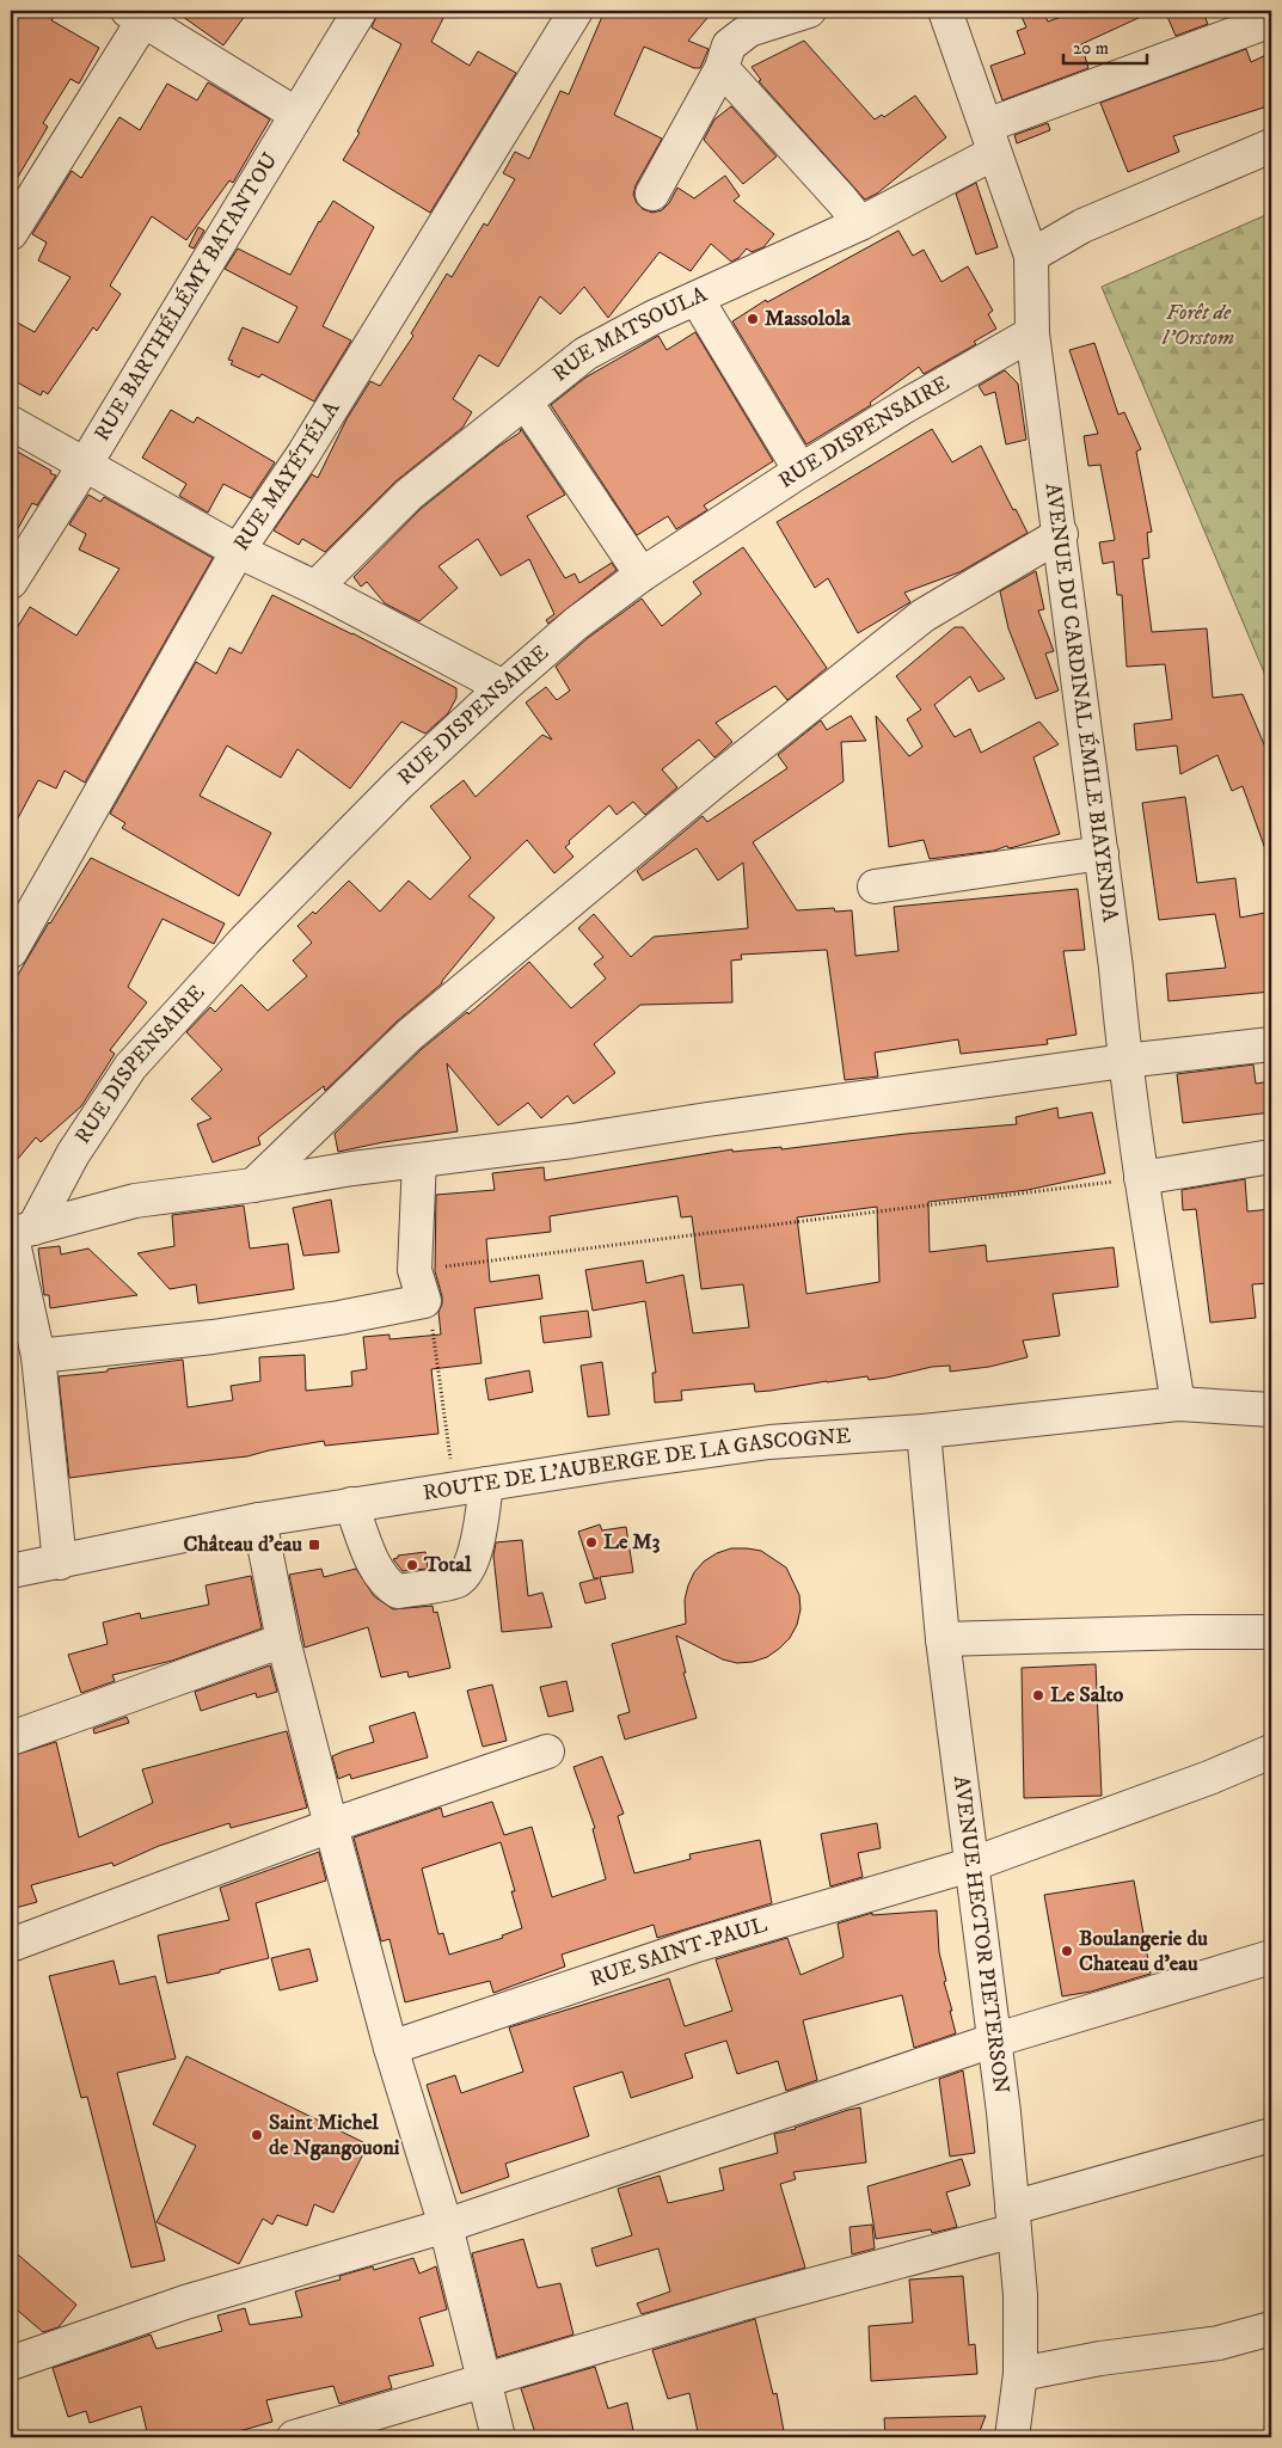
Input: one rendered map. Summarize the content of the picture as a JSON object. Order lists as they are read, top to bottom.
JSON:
{
  "streets": {
    "street": [
      "RUE BARTHÉLÉMY BATANTOU",
      "RUE MATSOULA",
      "RUE DISPENSAIRE",
      "RUE MAYÉTÉLA",
      "AVENUE DU CARDINAL ÉMILE BIAYENDA",
      "ROUTE DE L'AUBERGE DE LA GASCOGNE",
      "AVENUE HECTOR PIETERSON",
      "RUE SAINT-PAUL"
    ]
  },
  "crossings": [
    ["RUE MATSOULA", "AVENUE DU CARDINAL ÉMILE BIAYENDA"],
    ["RUE DISPENSAIRE", "AVENUE DU CARDINAL ÉMILE BIAYENDA"],
    ["AVENUE DU CARDINAL ÉMILE BIAYENDA", "ROUTE DE L'AUBERGE DE LA GASCOGNE"],
    ["ROUTE DE L'AUBERGE DE LA GASCOGNE", "AVENUE HECTOR PIETERSON"],
    ["AVENUE HECTOR PIETERSON", "RUE SAINT-PAUL"]
  ],
  "parks": ["Forêt de l'Orstom"],
  "places": {
    "other": [
      "Massolola",
      "Le M3",
      "Total",
      "Le Salto",
      "Boulangerie du Chateau d'eau",
      "Saint Michel de Ngangouoni"
    ],
    "transit": ["Château d'eau"]
  },
  "scale_bar": "20 m"
}
